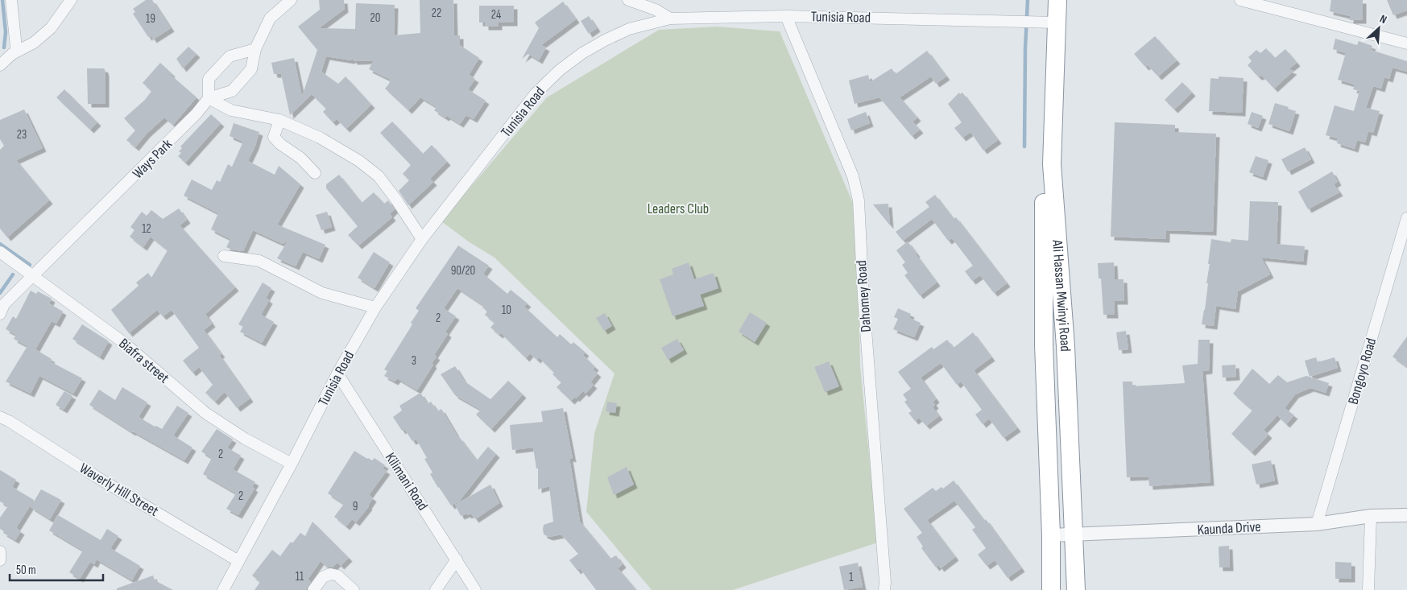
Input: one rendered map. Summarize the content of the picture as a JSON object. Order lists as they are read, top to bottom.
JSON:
{
  "streets": {
    "highway": ["Ali Hassan Mwinyi Road"],
    "street": [
      "Tunisia Road",
      "Ways Park",
      "Dahomey Road",
      "Biafra street",
      "Bongoyo Road",
      "Kilimani Road",
      "Waverly Hill Street",
      "Kaunda Drive"
    ]
  },
  "crossings": [
    ["Tunisia Road", "Ali Hassan Mwinyi Road"],
    ["Tunisia Road", "Dahomey Road"],
    ["Tunisia Road", "Biafra street"],
    ["Tunisia Road", "Kilimani Road"],
    ["Tunisia Road", "Waverly Hill Street"],
    ["Ways Park", "Biafra street"],
    ["Ali Hassan Mwinyi Road", "Kaunda Drive"],
    ["Bongoyo Road", "Kaunda Drive"]
  ],
  "parks": ["Leaders Club"],
  "house_numbers": [
    "22",
    "24",
    "20",
    "19",
    "23",
    "12",
    "90/20",
    "10",
    "2",
    "3",
    "2",
    "2",
    "9",
    "11",
    "1"
  ],
  "scale_bar": "50 m",
  "north": "top right"
}
